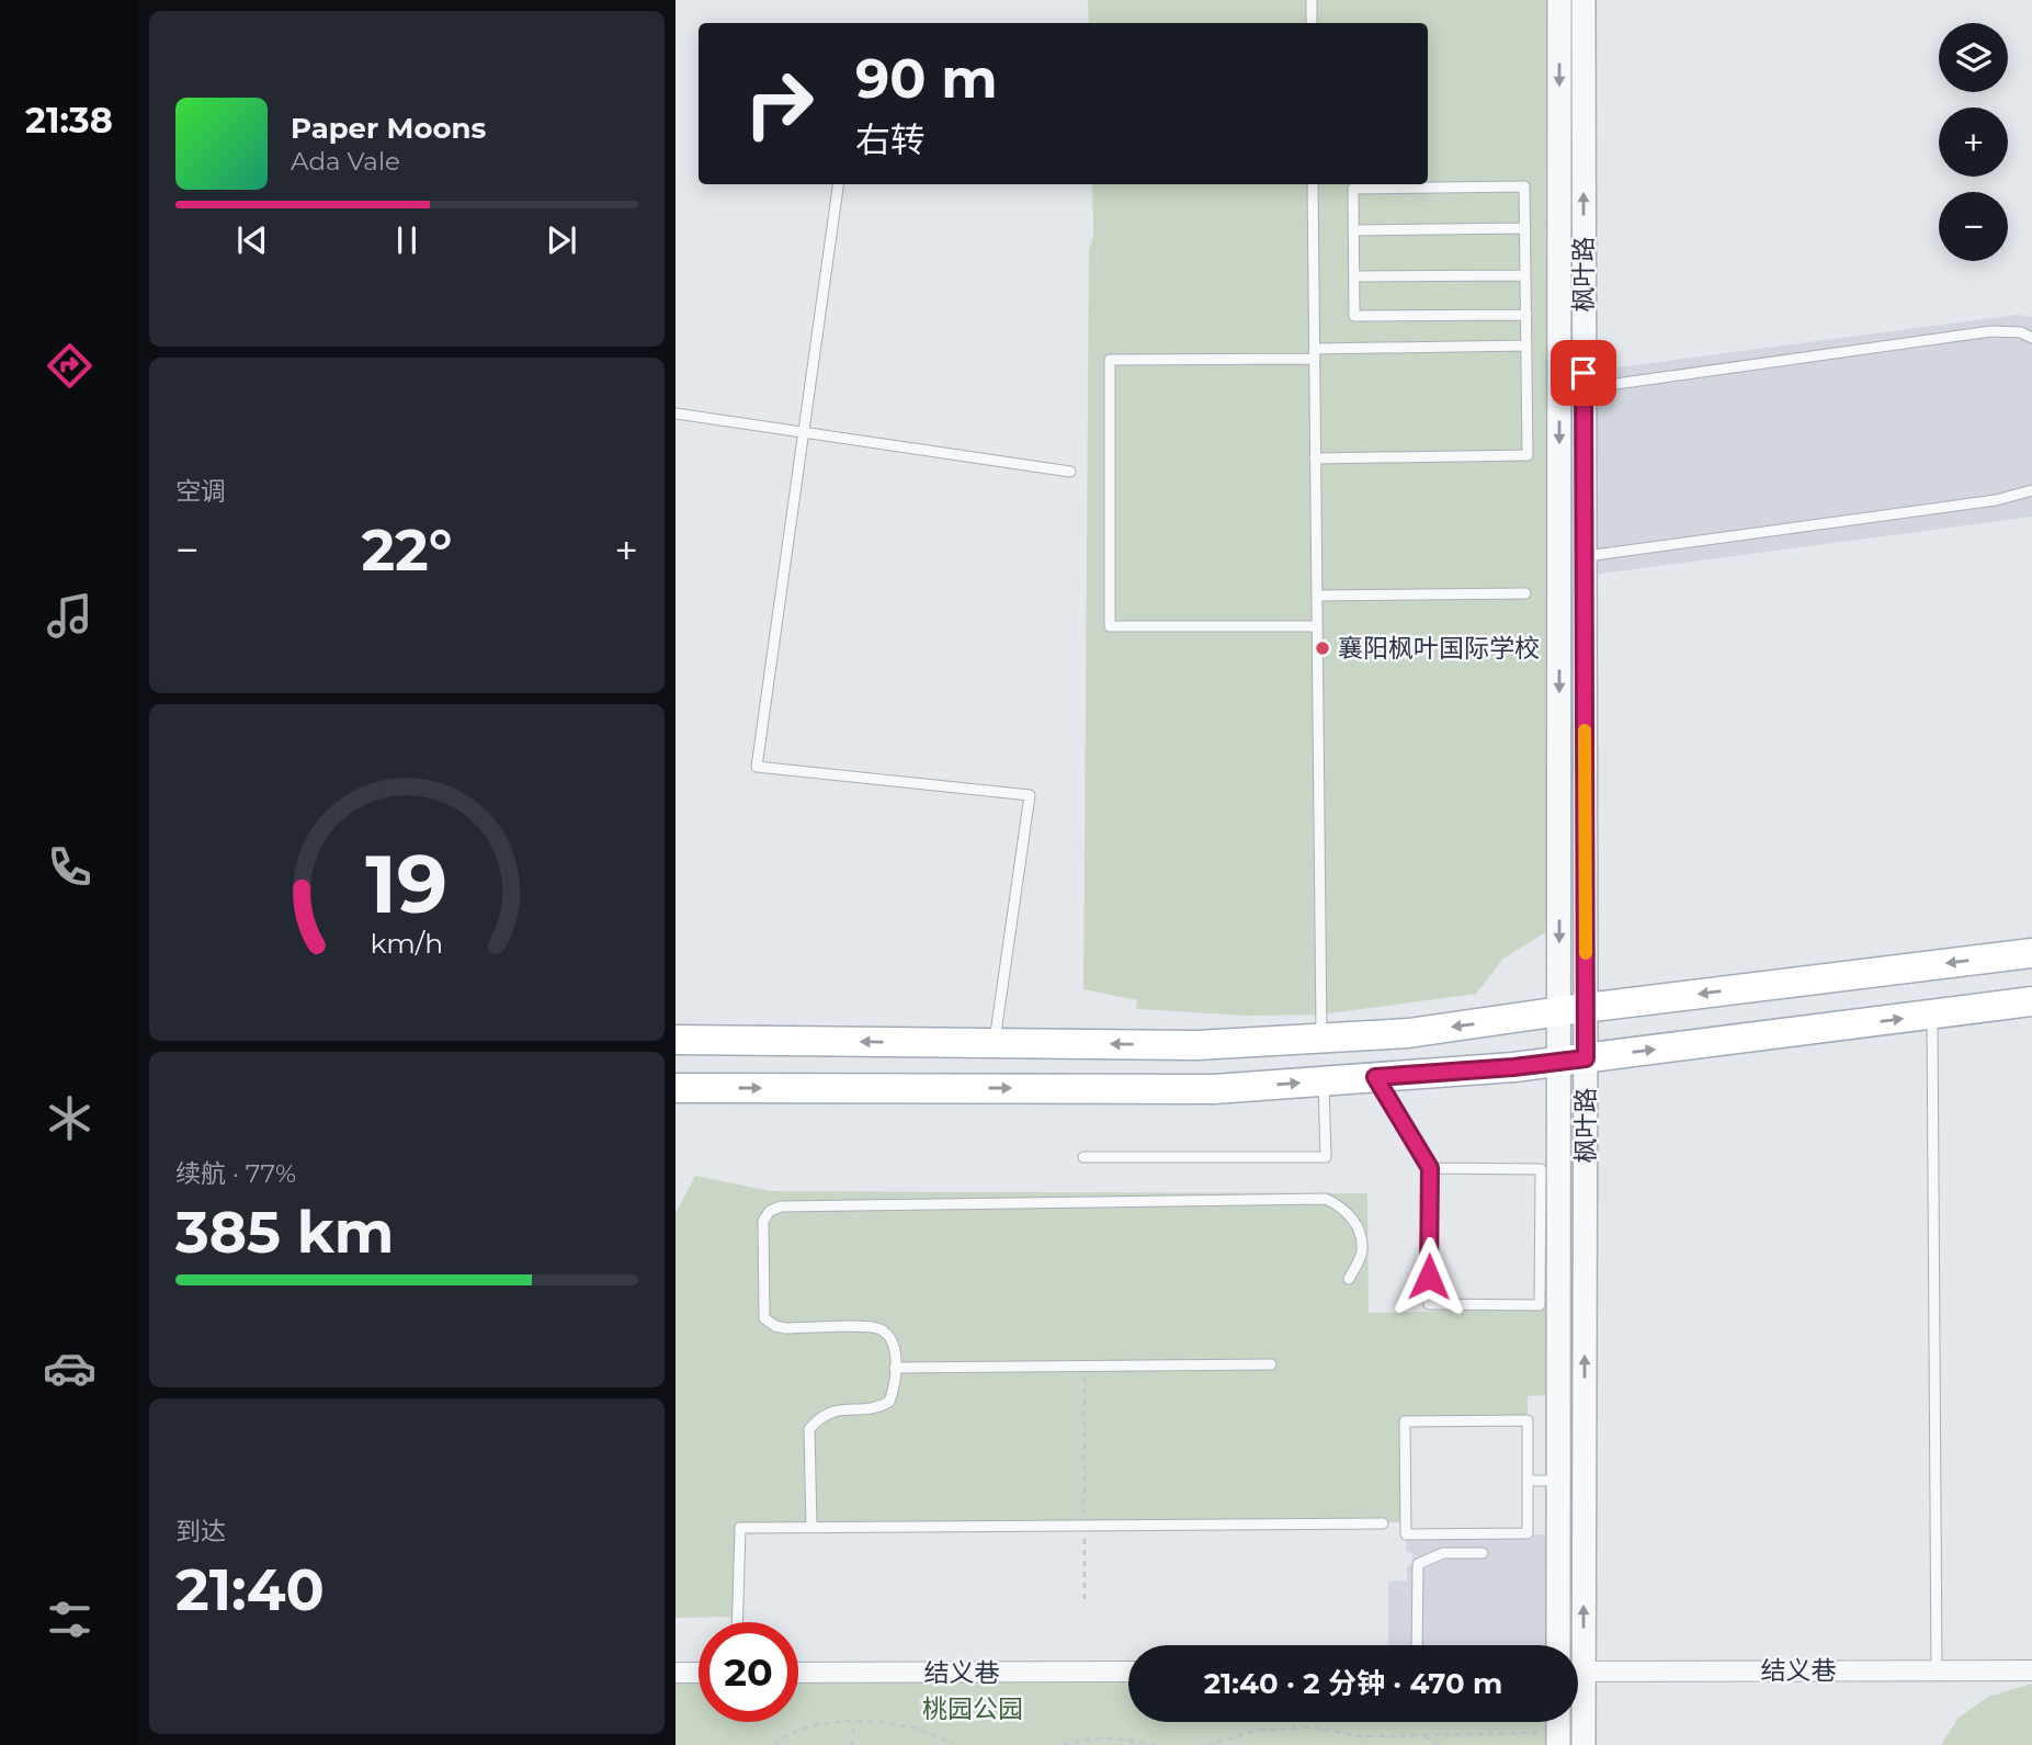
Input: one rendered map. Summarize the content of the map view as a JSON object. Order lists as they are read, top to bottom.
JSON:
{
  "streets": {
    "street": ["枫叶路", "结义巷"]
  },
  "parks": ["桃园公园"],
  "places": ["襄阳枫叶国际学校"],
  "page": {
    "tabs": "21:38",
    "map_buttons": ["+", "−"],
    "turn": ["90 m", "右转"],
    "song": ["Paper Moons", "Ada Vale"],
    "tile": [
      "空调",
      ["续航 · 77%", "385 km"],
      ["到达", "21:40"]
    ],
    "heat": ["−", "22°", "+"],
    "limit": "20",
    "trip": "21:40 · 2 分钟 · 470 m",
    "gauge": ["19", "km/h"]
  }
}
